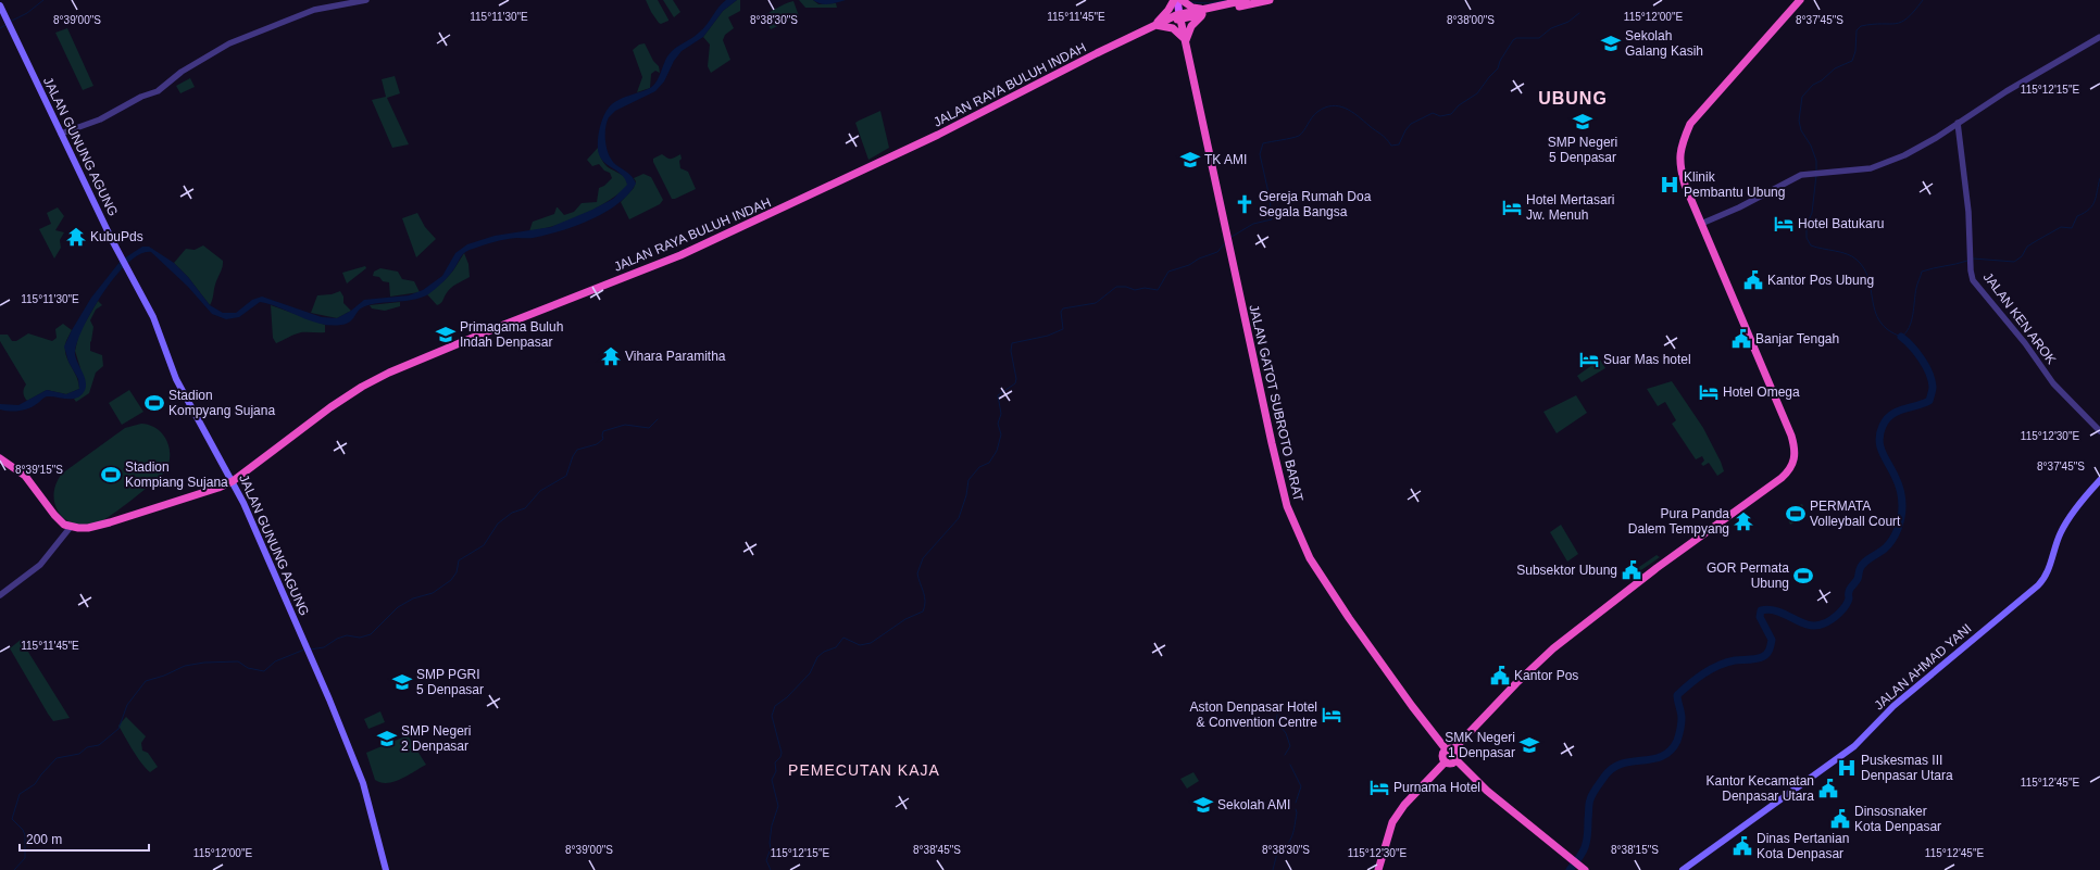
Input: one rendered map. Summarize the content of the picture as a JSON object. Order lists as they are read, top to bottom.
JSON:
{
  "streets": {
    "highway": ["JALAN RAYA BULUH INDAH", "JALAN GATOT SUBROTO BARAT"],
    "main road": ["JALAN GUNUNG AGUNG", "JALAN AHMAD YANI"],
    "street": ["JALAN KEN AROK"]
  },
  "crossings": [
    ["JALAN RAYA BULUH INDAH", "JALAN GUNUNG AGUNG"],
    ["JALAN RAYA BULUH INDAH", "JALAN GATOT SUBROTO BARAT"]
  ],
  "districts": ["UBUNG", "PEMECUTAN KAJA"],
  "places": {
    "school or university": [
      "Sekolah Galang Kasih",
      "SMP Negeri 5 Denpasar",
      "TK AMI",
      "Primagama Buluh Indah Denpasar",
      "SMP PGRI 5 Denpasar",
      "SMP Negeri 2 Denpasar",
      "SMK Negeri 1 Denpasar",
      "Sekolah AMI"
    ],
    "hospital": ["Klinik Pembantu Ubung", "Puskesmas III Denpasar Utara"],
    "church": ["Gereja Rumah Doa Segala Bangsa"],
    "hotel": [
      "Hotel Mertasari Jw. Menuh",
      "Hotel Batukaru",
      "Suar Mas hotel",
      "Hotel Omega",
      "Aston Denpasar Hotel & Convention Centre",
      "Purnama Hotel"
    ],
    "temple": ["KubuPds", "Vihara Paramitha", "Pura Panda Dalem Tempyang"],
    "public building": [
      "Kantor Pos Ubung",
      "Banjar Tengah",
      "Subsektor Ubung",
      "Kantor Pos",
      "Kantor Kecamatan Denpasar Utara",
      "Dinsosnaker Kota Denpasar",
      "Dinas Pertanian Kota Denpasar"
    ],
    "sports": [
      "Stadion Kompyang Sujana",
      "Stadion Kompiang Sujana",
      "PERMATA Volleyball Court",
      "GOR Permata Ubung"
    ]
  },
  "scale_bar": "200 m",
  "coordinates": [
    "115°11'30\"E",
    "115°11'45\"E",
    "115°12'00\"E",
    "8°38'30\"S",
    "8°37'45\"S",
    "8°39'00\"S",
    "8°38'00\"S",
    "115°12'15\"E",
    "115°12'30\"E",
    "8°39'15\"S",
    "115°12'45\"E",
    "8°38'45\"S",
    "8°38'15\"S"
  ]
}
